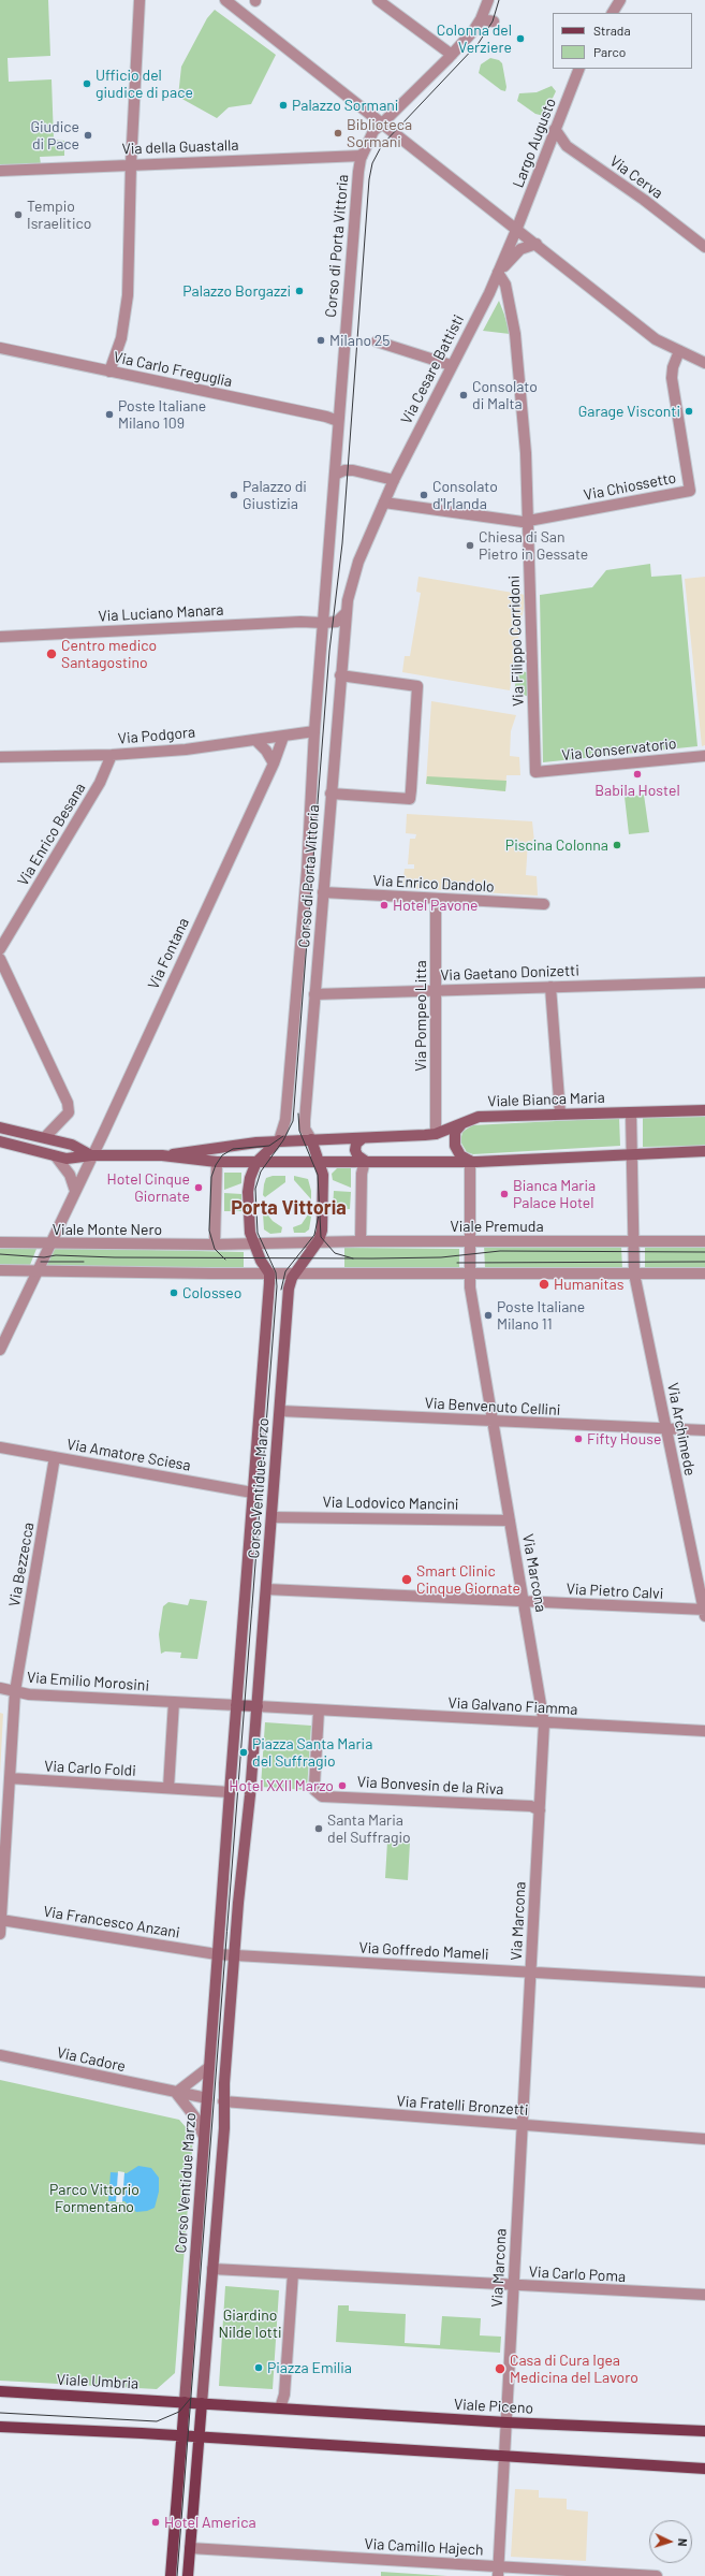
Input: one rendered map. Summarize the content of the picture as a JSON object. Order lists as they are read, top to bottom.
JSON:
{
  "streets": {
    "main road": [
      "Viale Bianca Maria",
      "Corso Ventidue Marzo",
      "Viale Umbria",
      "Viale Piceno"
    ],
    "street": [
      "Largo Augusto",
      "Via della Guastalla",
      "Via Cerva",
      "Corso di Porta Vittoria",
      "Via Carlo Freguglia",
      "Via Cesare Battisti",
      "Via Chiossetto",
      "Via Luciano Manara",
      "Via Filippo Corridoni",
      "Via Podgora",
      "Via Conservatorio",
      "Via Enrico Besana",
      "Via Enrico Dandolo",
      "Via Fontana",
      "Via Gaetano Donizetti",
      "Via Pompeo Litta",
      "Viale Premuda",
      "Viale Monte Nero",
      "Via Benvenuto Cellini",
      "Via Archimede",
      "Via Amatore Sciesa",
      "Via Lodovico Mancini",
      "Via Bezzecca",
      "Via Marcona",
      "Via Pietro Calvi",
      "Via Emilio Morosini",
      "Via Galvano Fiamma",
      "Via Carlo Foldi",
      "Via Bonvesin de la Riva",
      "Via Francesco Anzani",
      "Via Goffredo Mameli",
      "Via Cadore",
      "Via Fratelli Bronzetti",
      "Via Carlo Poma",
      "Via Camillo Hajech"
    ]
  },
  "crossings": [
    ["Largo Augusto", "Via Cerva"],
    ["Largo Augusto", "Via Cesare Battisti"],
    ["Via della Guastalla", "Corso di Porta Vittoria"],
    ["Corso di Porta Vittoria", "Via Carlo Freguglia"],
    ["Corso di Porta Vittoria", "Via Cesare Battisti"],
    ["Corso di Porta Vittoria", "Via Chiossetto"],
    ["Corso di Porta Vittoria", "Via Luciano Manara"],
    ["Corso di Porta Vittoria", "Via Podgora"],
    ["Corso di Porta Vittoria", "Via Enrico Dandolo"],
    ["Corso di Porta Vittoria", "Via Gaetano Donizetti"],
    ["Corso di Porta Vittoria", "Viale Bianca Maria"],
    ["Via Cesare Battisti", "Via Chiossetto"],
    ["Via Cesare Battisti", "Via Filippo Corridoni"],
    ["Via Chiossetto", "Via Filippo Corridoni"],
    ["Via Filippo Corridoni", "Via Conservatorio"],
    ["Via Podgora", "Via Enrico Besana"],
    ["Via Podgora", "Via Fontana"],
    ["Via Enrico Dandolo", "Via Pompeo Litta"],
    ["Via Fontana", "Viale Monte Nero"],
    ["Via Gaetano Donizetti", "Via Pompeo Litta"],
    ["Via Pompeo Litta", "Viale Bianca Maria"],
    ["Viale Premuda", "Viale Monte Nero"],
    ["Viale Premuda", "Via Marcona"],
    ["Via Benvenuto Cellini", "Via Archimede"],
    ["Via Benvenuto Cellini", "Corso Ventidue Marzo"],
    ["Via Benvenuto Cellini", "Via Marcona"],
    ["Via Archimede", "Via Pietro Calvi"],
    ["Via Amatore Sciesa", "Corso Ventidue Marzo"],
    ["Via Amatore Sciesa", "Via Bezzecca"],
    ["Corso Ventidue Marzo", "Via Lodovico Mancini"],
    ["Corso Ventidue Marzo", "Via Pietro Calvi"],
    ["Corso Ventidue Marzo", "Via Francesco Anzani"],
    ["Corso Ventidue Marzo", "Via Goffredo Mameli"],
    ["Corso Ventidue Marzo", "Via Cadore"],
    ["Corso Ventidue Marzo", "Via Fratelli Bronzetti"],
    ["Corso Ventidue Marzo", "Viale Umbria"],
    ["Corso Ventidue Marzo", "Via Camillo Hajech"],
    ["Via Lodovico Mancini", "Via Marcona"],
    ["Via Bezzecca", "Via Emilio Morosini"],
    ["Via Bezzecca", "Via Carlo Foldi"],
    ["Via Bezzecca", "Via Francesco Anzani"],
    ["Via Marcona", "Via Pietro Calvi"],
    ["Via Marcona", "Via Galvano Fiamma"],
    ["Via Marcona", "Via Bonvesin de la Riva"],
    ["Via Marcona", "Via Goffredo Mameli"],
    ["Via Marcona", "Via Fratelli Bronzetti"],
    ["Via Marcona", "Via Carlo Poma"],
    ["Via Marcona", "Viale Piceno"],
    ["Via Marcona", "Via Camillo Hajech"],
    ["Via Galvano Fiamma", "Via Bonvesin de la Riva"],
    ["Via Francesco Anzani", "Via Goffredo Mameli"],
    ["Via Cadore", "Via Fratelli Bronzetti"]
  ],
  "districts": ["Porta Vittoria"],
  "parks": ["Parco Vittorio Formentano", "Giardino Nilde Iotti"],
  "places": [
    "Colonna del Verziere",
    "Ufficio del giudice di pace",
    "Palazzo Sormani",
    "Biblioteca Sormani",
    "Giudice di Pace",
    "Tempio Israelitico",
    "Palazzo Borgazzi",
    "Milano 25",
    "Consolato di Malta",
    "Garage Visconti",
    "Poste Italiane Milano 109",
    "Palazzo di Giustizia",
    "Consolato d'Irlanda",
    "Chiesa di San Pietro in Gessate",
    "Centro medico Santagostino",
    "Babila Hostel",
    "Piscina Colonna",
    "Hotel Pavone",
    "Hotel Cinque Giornate",
    "Bianca Maria Palace Hotel",
    "Humanitas",
    "Colosseo",
    "Poste Italiane Milano 11",
    "Fifty House",
    "Smart Clinic Cinque Giornate",
    "Piazza Santa Maria del Suffragio",
    "Hotel XXII Marzo",
    "Santa Maria del Suffragio",
    "Piazza Emilia",
    "Casa di Cura Igea Medicina del Lavoro",
    "Hotel America"
  ],
  "legend": ["Strada", "Parco"],
  "north": "right"
}
